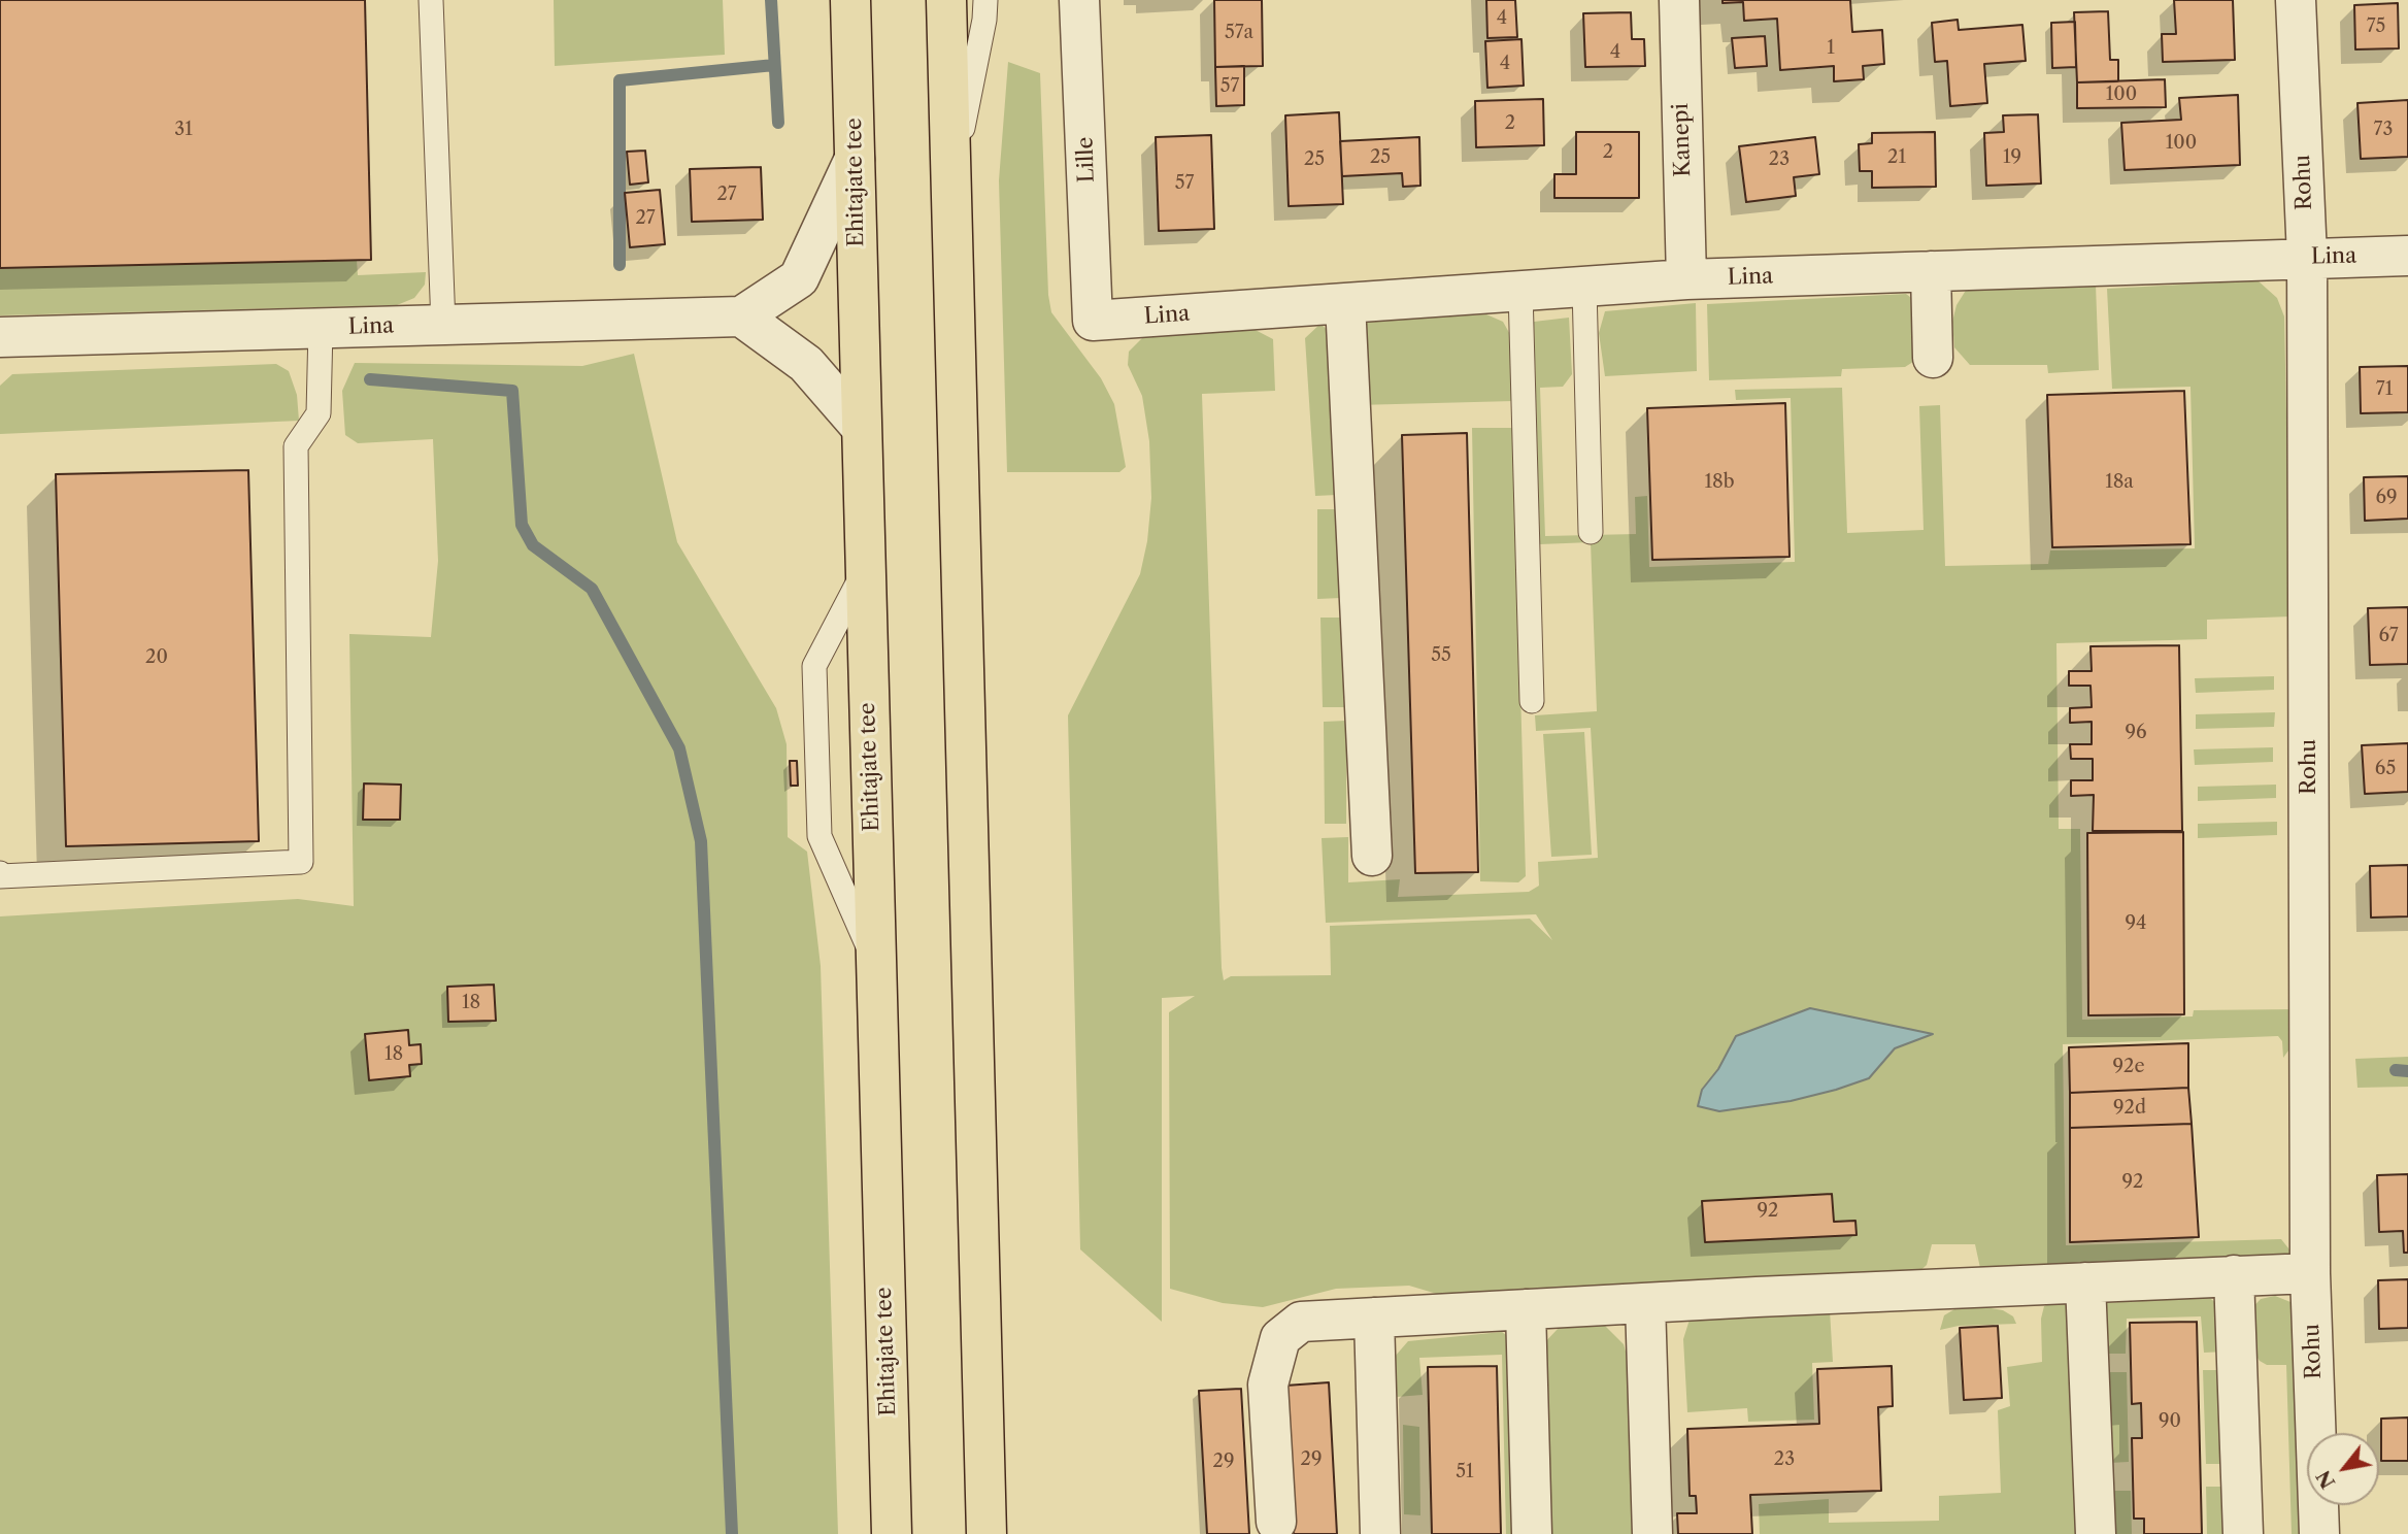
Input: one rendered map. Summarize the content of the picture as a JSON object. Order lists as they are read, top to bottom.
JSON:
{
  "streets": {
    "highway": ["Ehitajate tee"],
    "street": [
      "Kanepi",
      "Lille",
      "Rohu",
      "Lina"
    ]
  },
  "crossings": [
    ["Kanepi", "Lina"],
    ["Lille", "Lina"],
    ["Rohu", "Lina"]
  ],
  "house_numbers": [
    "4",
    "75",
    "57a",
    "1",
    "4",
    "4",
    "57",
    "100",
    "2",
    "31",
    "73",
    "100",
    "2",
    "25",
    "21",
    "19",
    "25",
    "23",
    "57",
    "27",
    "27",
    "71",
    "18b",
    "18a",
    "69",
    "67",
    "55",
    "20",
    "96",
    "65",
    "94",
    "18",
    "18",
    "92e",
    "92d",
    "92",
    "92",
    "90",
    "29",
    "23",
    "29",
    "51"
  ],
  "north": "bottom left"
}
